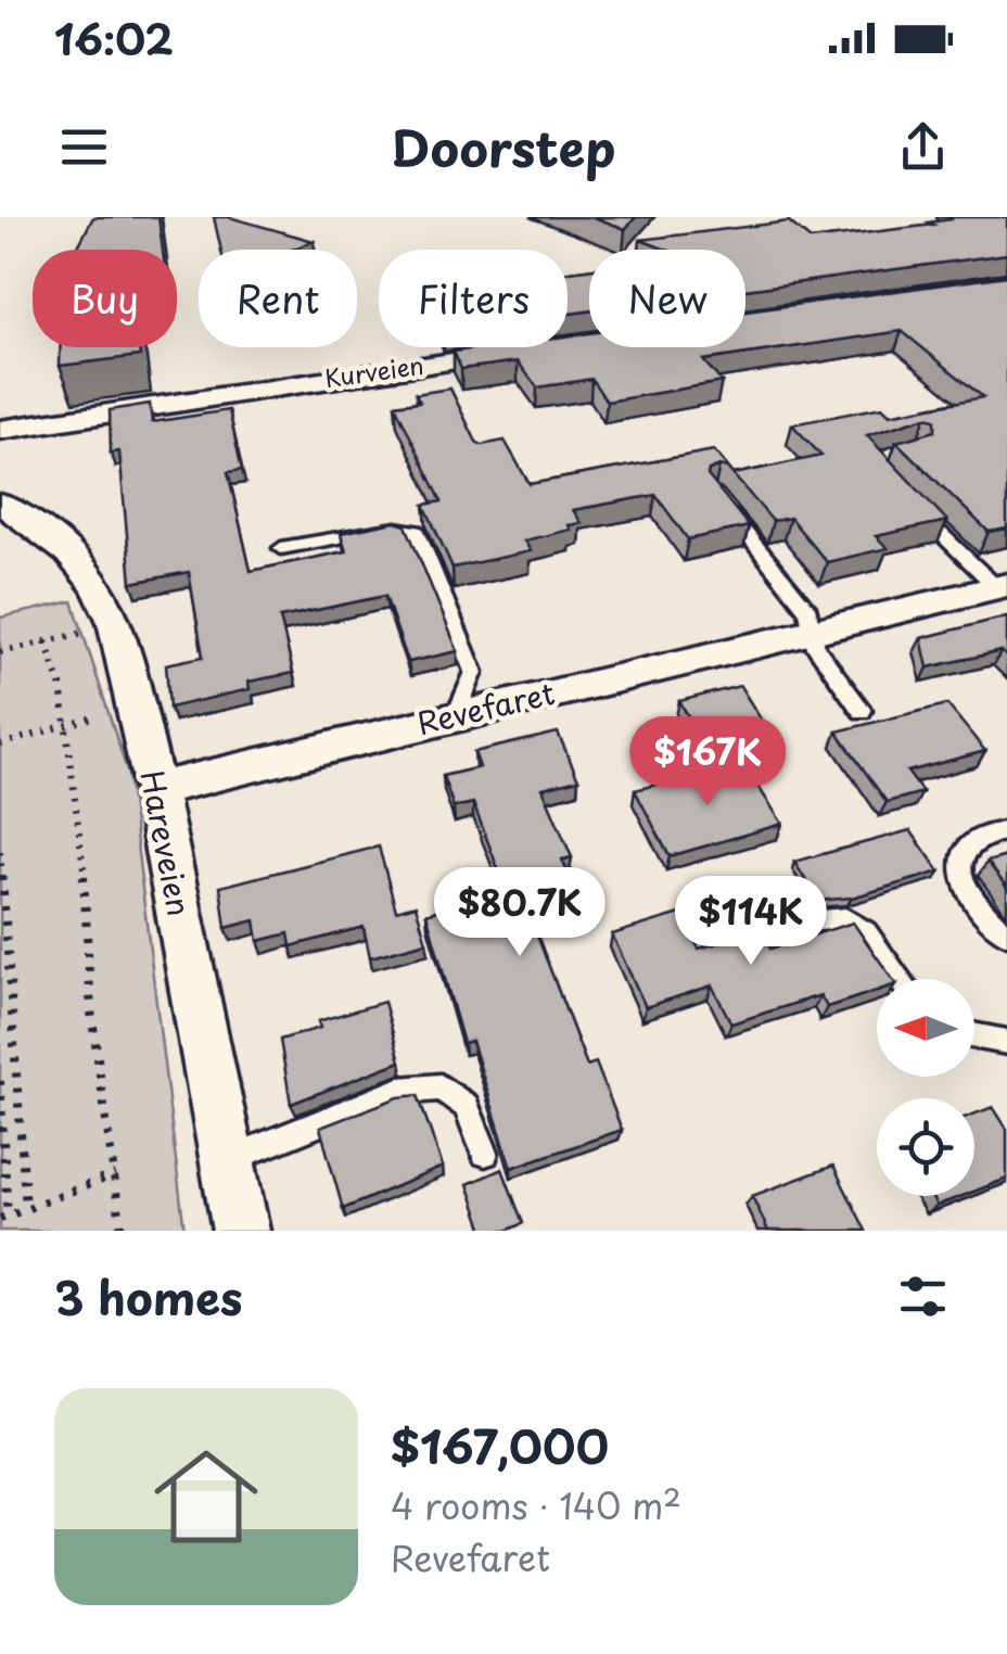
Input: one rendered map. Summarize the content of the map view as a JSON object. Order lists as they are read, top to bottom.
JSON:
{
  "streets": {
    "street": ["Kurveien", "Revefaret", "Hareveien"]
  },
  "crossings": [
    ["Revefaret", "Hareveien"]
  ],
  "north": "left",
  "page": {
    "status": "16:02",
    "header": "Doorstep",
    "chip": [
      "Buy",
      "Rent",
      "Filters",
      "New"
    ],
    "price": ["$167K", "$80.7K", "$114K"],
    "heading": "3 homes",
    "list": [
      {
        "name": "$167,000",
        "note": "4 rooms · 140 m² · Revefaret"
      }
    ]
  }
}
